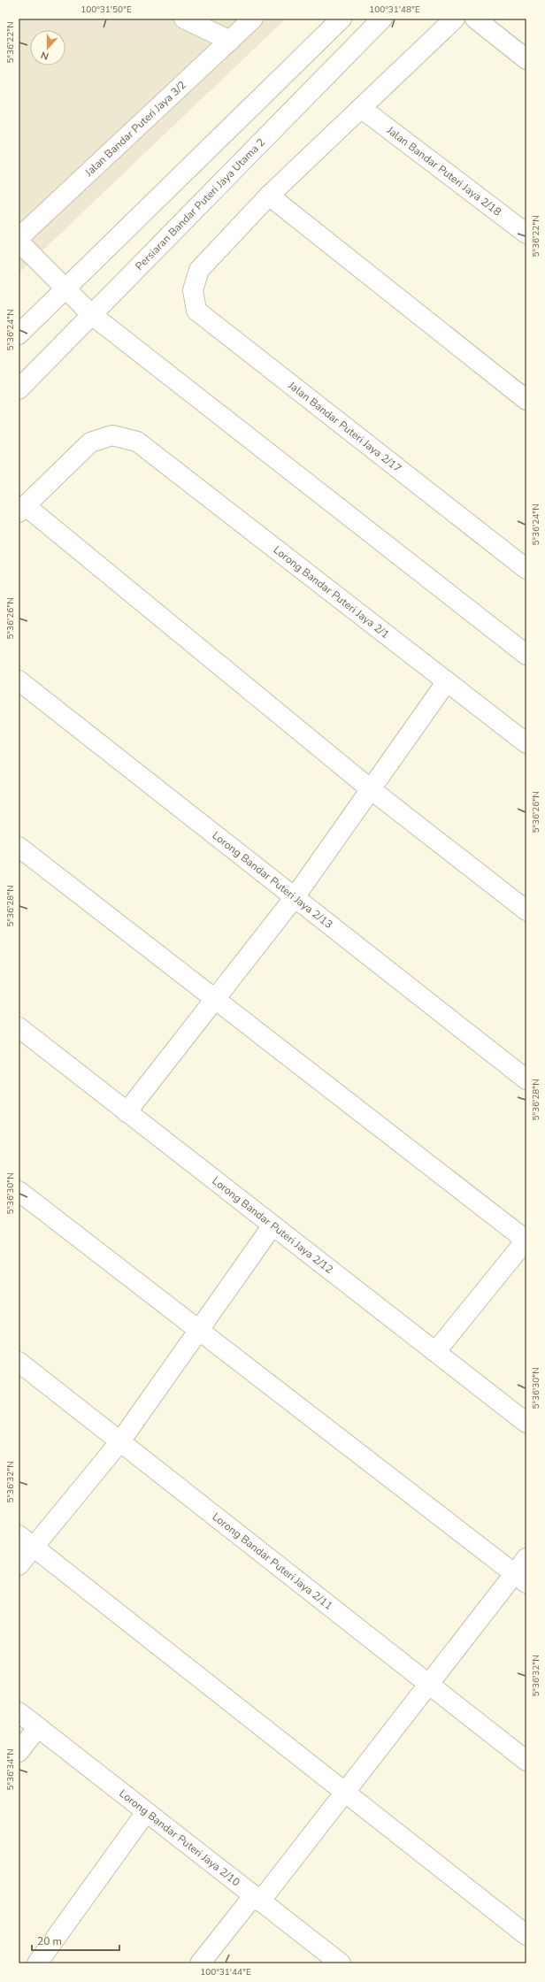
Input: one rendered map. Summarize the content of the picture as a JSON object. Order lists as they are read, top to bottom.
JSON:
{
  "streets": {
    "street": [
      "Jalan Bandar Puteri Jaya 3/2",
      "Jalan Bandar Puteri Jaya 2/18",
      "Persiaran Bandar Puteri Jaya Utama 2",
      "Jalan Bandar Puteri Jaya 2/17",
      "Lorong Bandar Puteri Jaya 2/1",
      "Lorong Bandar Puteri Jaya 2/13",
      "Lorong Bandar Puteri Jaya 2/12",
      "Lorong Bandar Puteri Jaya 2/11",
      "Lorong Bandar Puteri Jaya 2/10"
    ]
  },
  "scale_bar": "20 m",
  "north": "bottom",
  "coordinates": [
    "100°31'50\"E",
    "100°31'48\"E",
    "5°36'22\"N",
    "5°36'24\"N",
    "5°36'26\"N",
    "5°36'28\"N",
    "5°36'30\"N",
    "5°36'32\"N",
    "5°36'34\"N",
    "100°31'44\"E"
  ]
}
